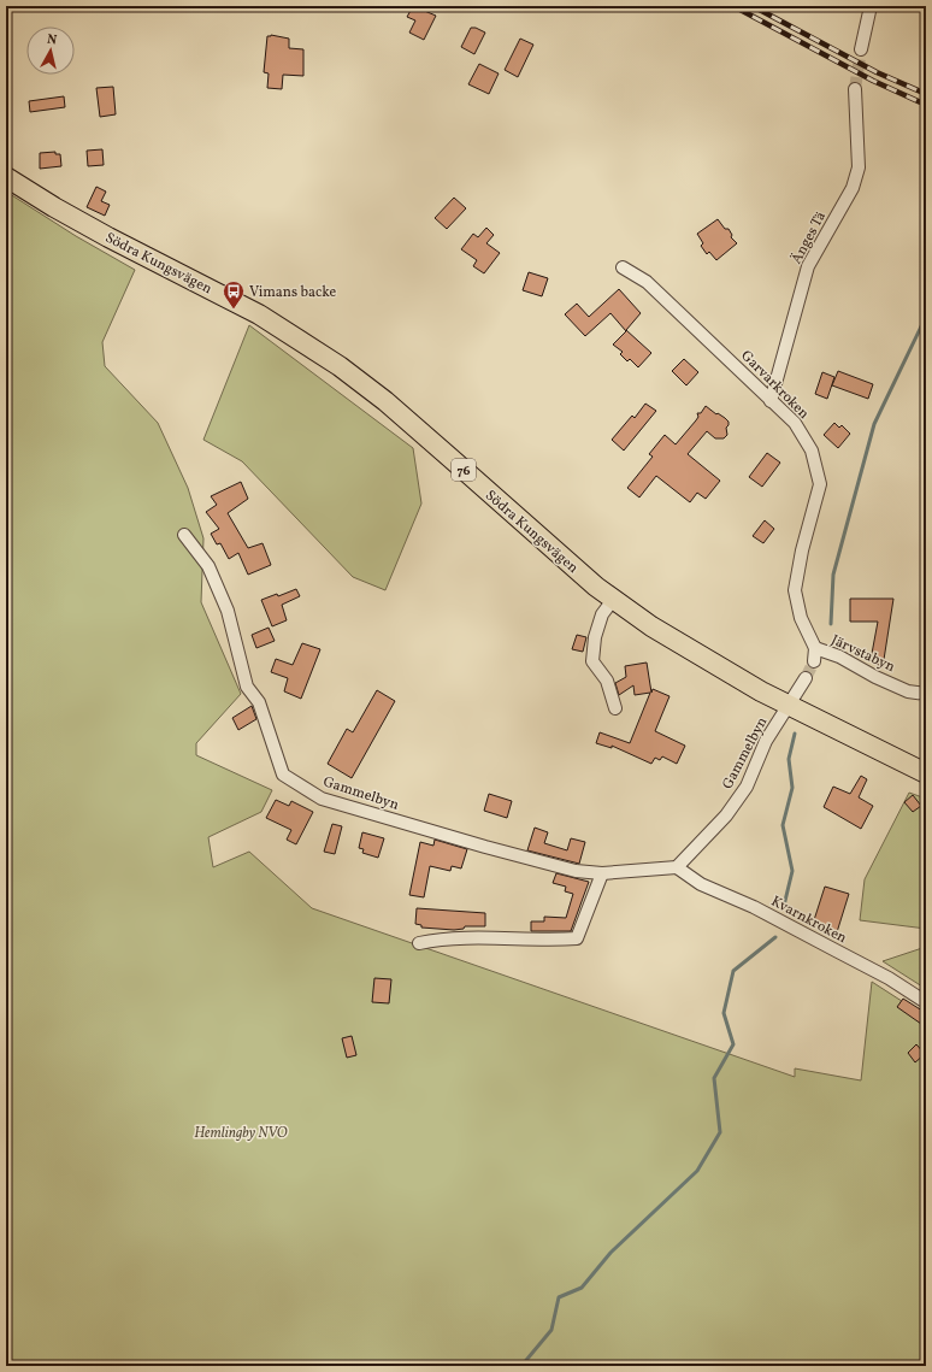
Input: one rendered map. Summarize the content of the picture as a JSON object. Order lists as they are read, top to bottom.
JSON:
{
  "streets": {
    "main road": ["Södra Kungsvägen", "76"],
    "street": [
      "Änges Tä",
      "Garvarkroken",
      "Järvstabyn",
      "Gammelbyn",
      "Kvarnkroken"
    ]
  },
  "crossings": [
    ["Änges Tä", "Garvarkroken"],
    ["Södra Kungsvägen", "Gammelbyn"],
    ["Garvarkroken", "Järvstabyn"],
    ["Gammelbyn", "Kvarnkroken"]
  ],
  "parks": ["Hemlingby NVO"],
  "places": {
    "bus stop": ["Vimans backe"]
  },
  "north": "top"
}
